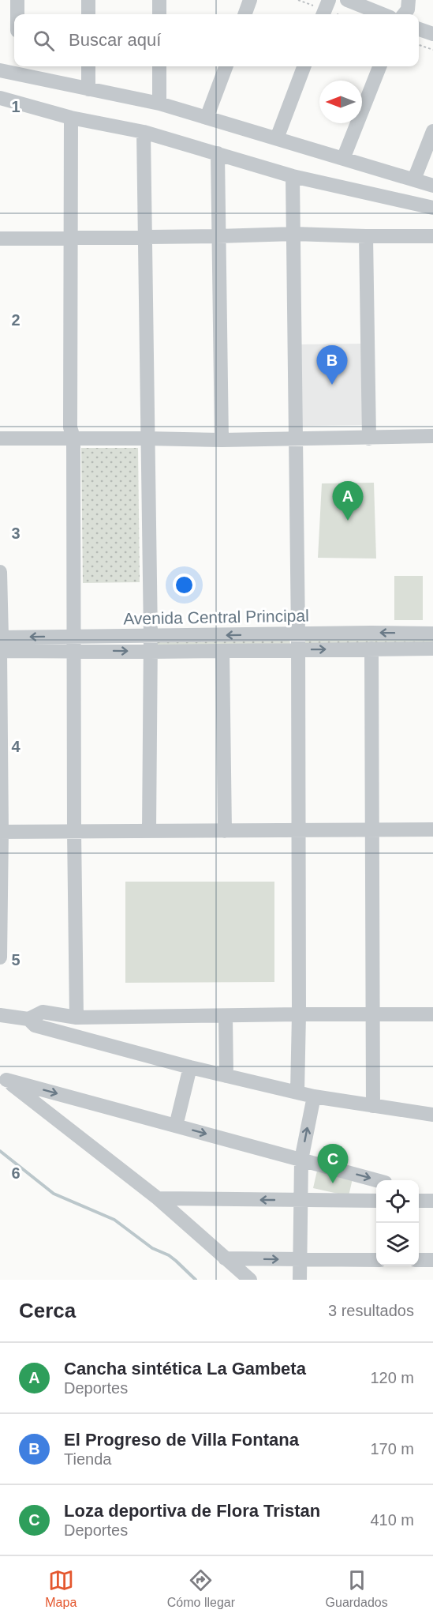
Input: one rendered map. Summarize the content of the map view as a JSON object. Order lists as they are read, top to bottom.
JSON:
{
  "streets": {
    "street": ["Avenida Central Principal"]
  },
  "north": "left",
  "page": {
    "search": "Buscar aquí",
    "pins": ["B", "A", "C"],
    "heading": ["Cerca", "3 resultados"],
    "list": [
      {
        "mark": "A",
        "name": "Cancha sintética La Gambeta",
        "note": "Deportes",
        "value": "120 m"
      },
      {
        "mark": "B",
        "name": "El Progreso de Villa Fontana",
        "note": "Tienda",
        "value": "170 m"
      },
      {
        "mark": "C",
        "name": "Loza deportiva de Flora Tristan",
        "note": "Deportes",
        "value": "410 m"
      }
    ],
    "nav": ["Mapa", "Cómo llegar", "Guardados"]
  },
  "grid": {
    "rows": [
      "1",
      "2",
      "3",
      "4",
      "5",
      "6"
    ]
  }
}
